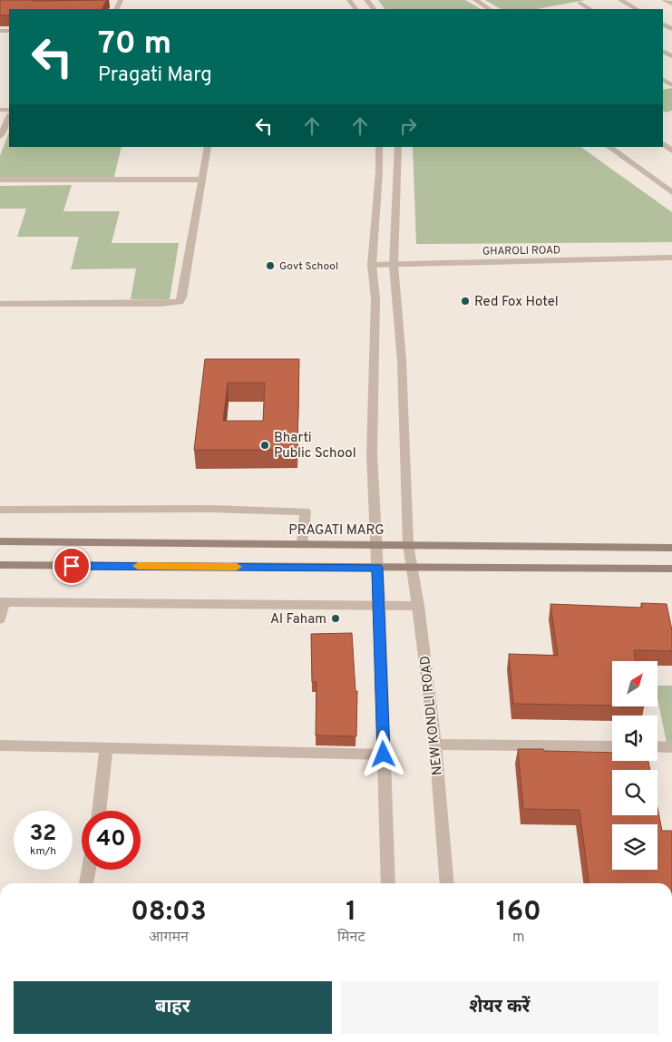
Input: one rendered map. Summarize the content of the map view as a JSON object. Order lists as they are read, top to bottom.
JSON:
{
  "streets": {
    "main road": ["PRAGATI MARG"],
    "street": ["GHAROLI ROAD", "NEW KONDLI ROAD"]
  },
  "crossings": [
    ["GHAROLI ROAD", "NEW KONDLI ROAD"],
    ["PRAGATI MARG", "NEW KONDLI ROAD"]
  ],
  "places": [
    "Govt School",
    "Red Fox Hotel",
    "Bharti Public School",
    "Al Faham"
  ],
  "north": "top right",
  "page": {
    "turn": ["70 m", "Pragati Marg"],
    "speed": "32 km/h",
    "limit": "40",
    "eta": [
      "08:03",
      "आगमन",
      "1",
      "मिनट",
      "160",
      "m"
    ],
    "buttons": ["बाहर", "शेयर करें"]
  }
}
